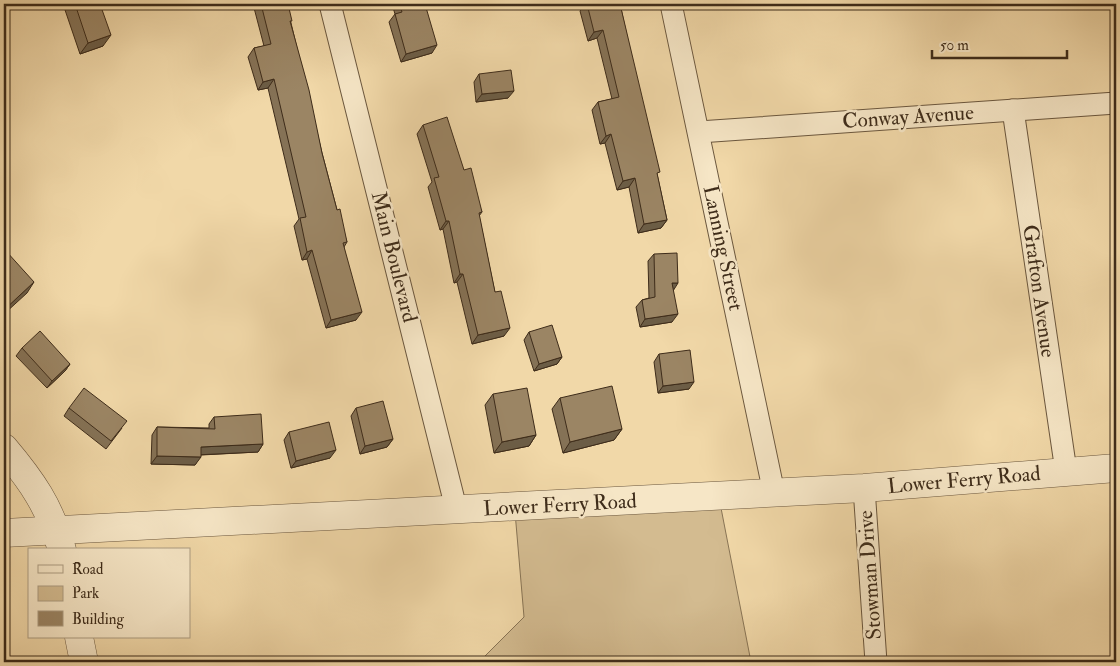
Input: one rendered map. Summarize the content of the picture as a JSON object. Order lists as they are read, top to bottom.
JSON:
{
  "streets": {
    "street": [
      "Conway Avenue",
      "Lanning Street",
      "Main Boulevard",
      "Grafton Avenue",
      "Lower Ferry Road",
      "Stowman Drive"
    ]
  },
  "crossings": [
    ["Conway Avenue", "Lanning Street"],
    ["Conway Avenue", "Grafton Avenue"],
    ["Lanning Street", "Lower Ferry Road"],
    ["Main Boulevard", "Lower Ferry Road"],
    ["Grafton Avenue", "Lower Ferry Road"],
    ["Lower Ferry Road", "Stowman Drive"]
  ],
  "legend": ["Road", "Park", "Building"],
  "scale_bar": "50 m"
}
